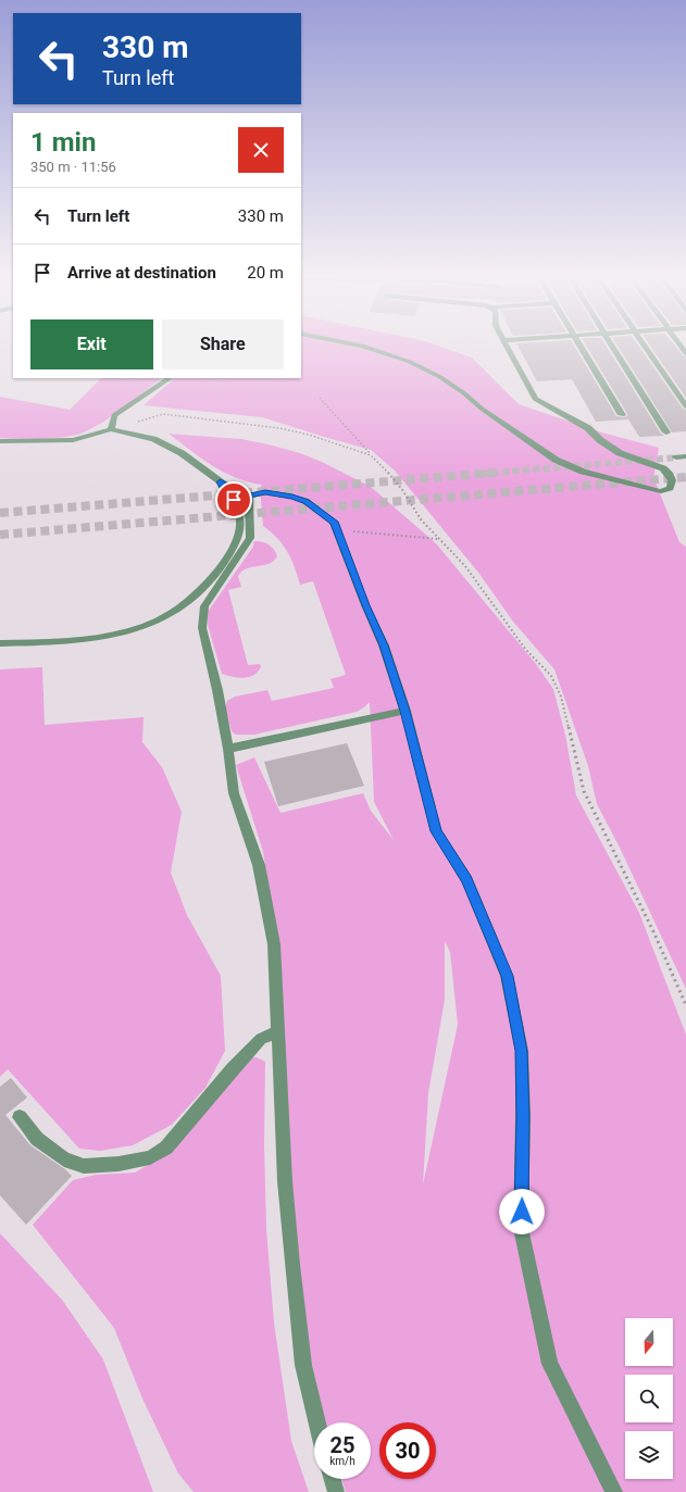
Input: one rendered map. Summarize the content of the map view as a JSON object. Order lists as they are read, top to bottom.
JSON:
{
  "north": "bottom",
  "page": {
    "turn": ["330 m", "Turn left"],
    "heading": ["1 min", "350 m · 11:56"],
    "list": [
      {
        "name": "Turn left",
        "value": "330 m"
      },
      {
        "name": "Arrive at destination",
        "value": "20 m"
      }
    ],
    "buttons": ["Exit", "Share"],
    "speed": "25 km/h",
    "limit": "30"
  }
}
